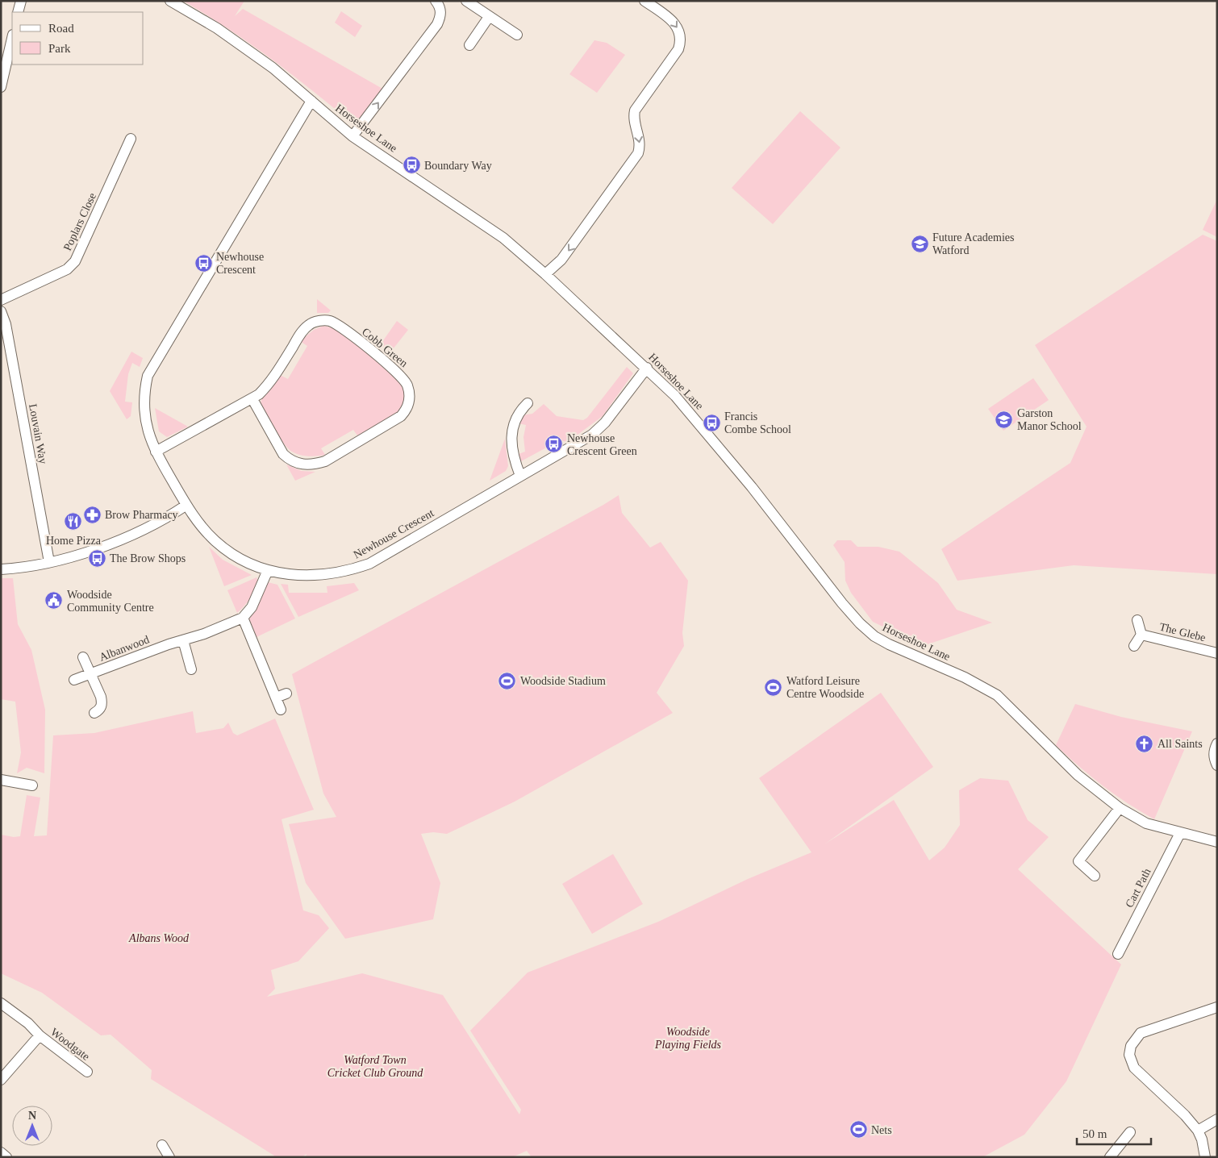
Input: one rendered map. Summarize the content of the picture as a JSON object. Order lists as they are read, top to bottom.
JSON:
{
  "streets": {
    "street": [
      "Horseshoe Lane",
      "Poplars Close",
      "Cobb Green",
      "Louvain Way",
      "Newhouse Crescent",
      "The Glebe",
      "Albanwood",
      "Cart Path",
      "Woodgate"
    ]
  },
  "crossings": [
    ["Horseshoe Lane", "Newhouse Crescent"],
    ["Horseshoe Lane", "Cart Path"],
    ["Cobb Green", "Newhouse Crescent"]
  ],
  "parks": ["Albans Wood", "Woodside Playing Fields", "Watford Town Cricket Club Ground"],
  "places": {
    "bus stop": [
      "Boundary Way",
      "Newhouse Crescent",
      "Francis Combe School",
      "Newhouse Crescent Green",
      "The Brow Shops"
    ],
    "school or university": ["Future Academies Watford", "Garston Manor School"],
    "pharmacy": ["Brow Pharmacy"],
    "restaurant": ["Home Pizza"],
    "public building": ["Woodside Community Centre"],
    "sports": ["Woodside Stadium", "Watford Leisure Centre Woodside", "Nets"],
    "church": ["All Saints"]
  },
  "legend": ["Road", "Park"],
  "scale_bar": "50 m",
  "north": "top"
}
